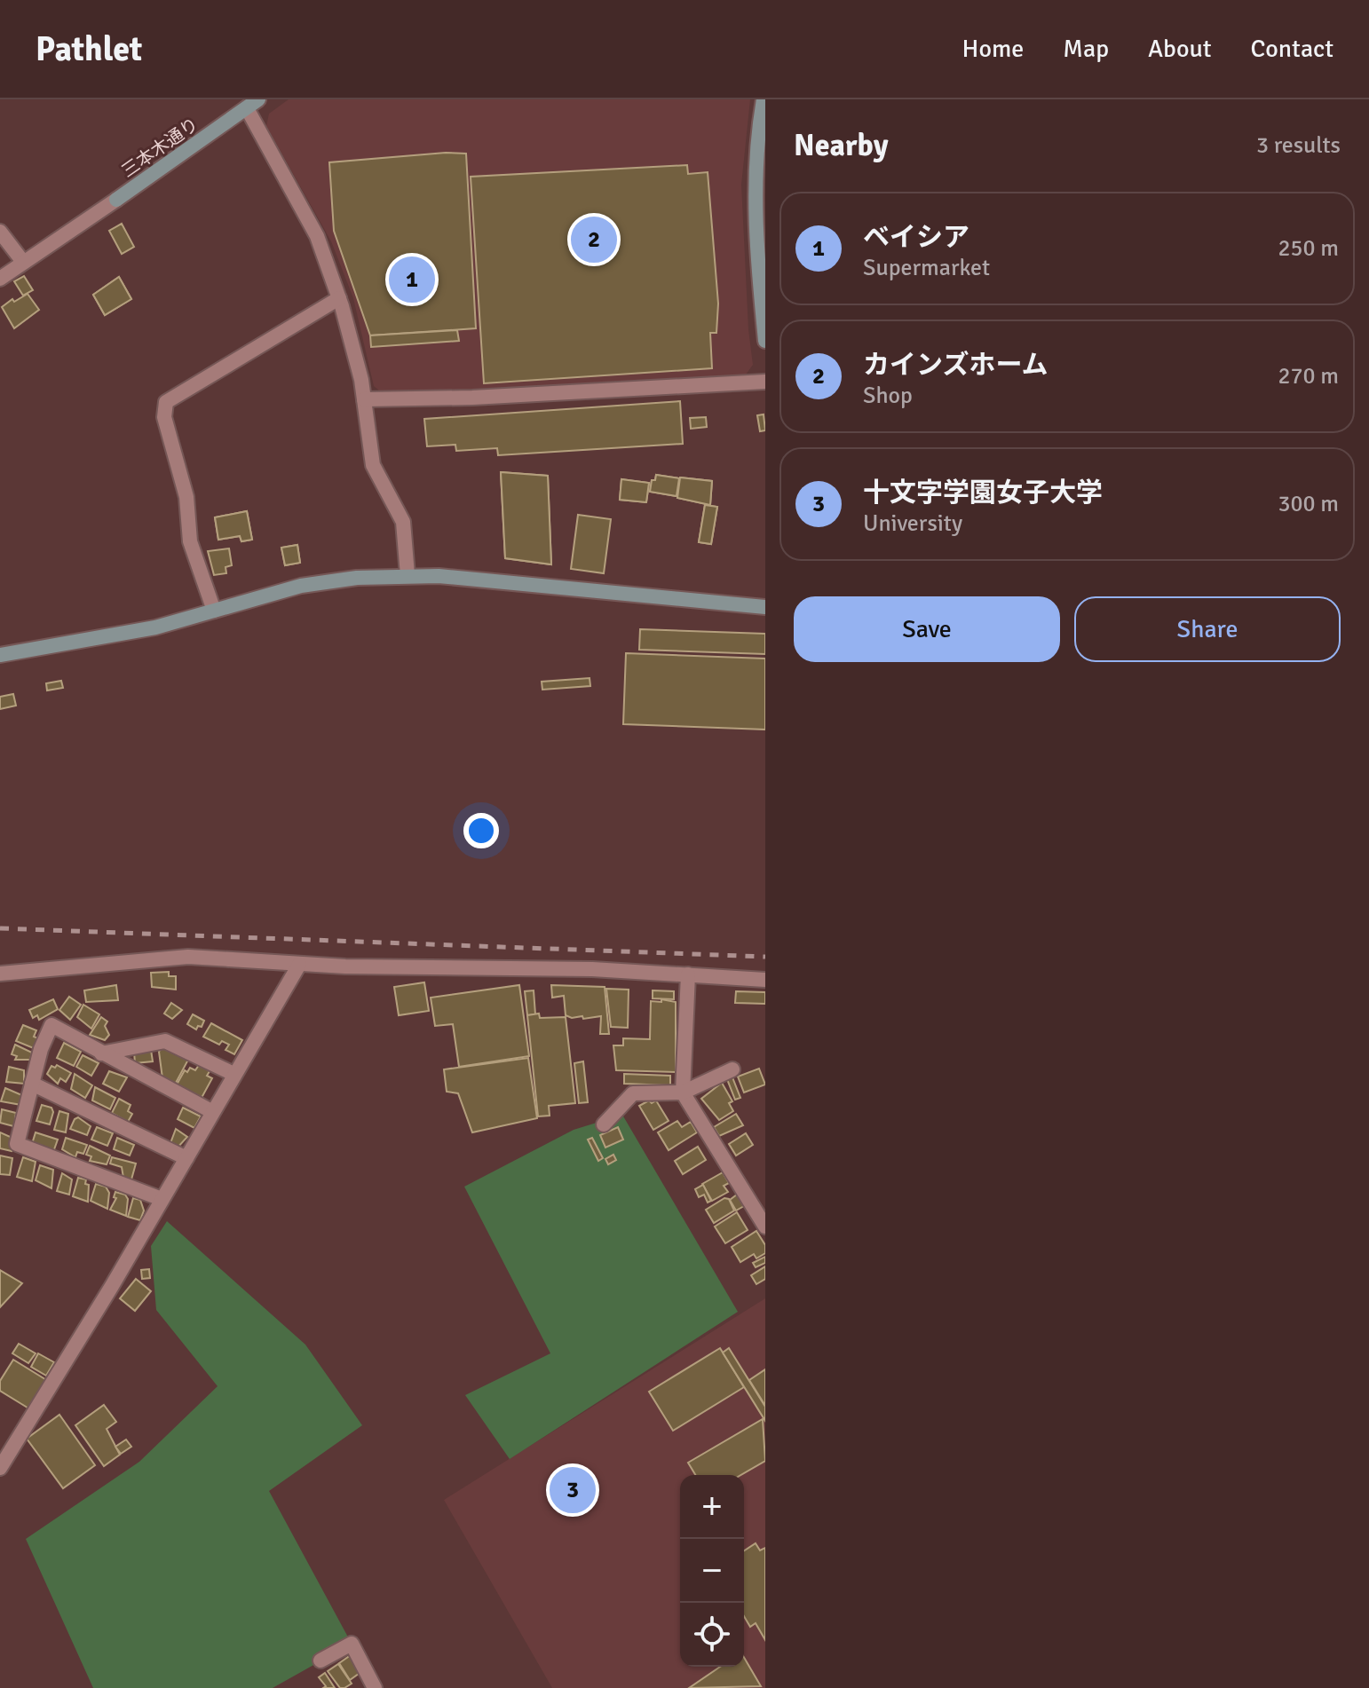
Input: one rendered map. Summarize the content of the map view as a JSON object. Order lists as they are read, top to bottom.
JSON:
{
  "streets": {
    "street": ["三本木通り"]
  },
  "page": {
    "header": "Pathlet",
    "nav": [
      "Home",
      "Map",
      "About",
      "Contact"
    ],
    "heading": ["Nearby", "3 results"],
    "list": [
      {
        "mark": "1",
        "name": "ベイシア",
        "note": "Supermarket",
        "value": "250 m"
      },
      {
        "mark": "2",
        "name": "カインズホーム",
        "note": "Shop",
        "value": "270 m"
      },
      {
        "mark": "3",
        "name": "十文字学園女子大学",
        "note": "University",
        "value": "300 m"
      }
    ],
    "pins": ["2", "1", "3"],
    "buttons": ["Save", "Share"],
    "map_buttons": ["+", "−"]
  }
}
